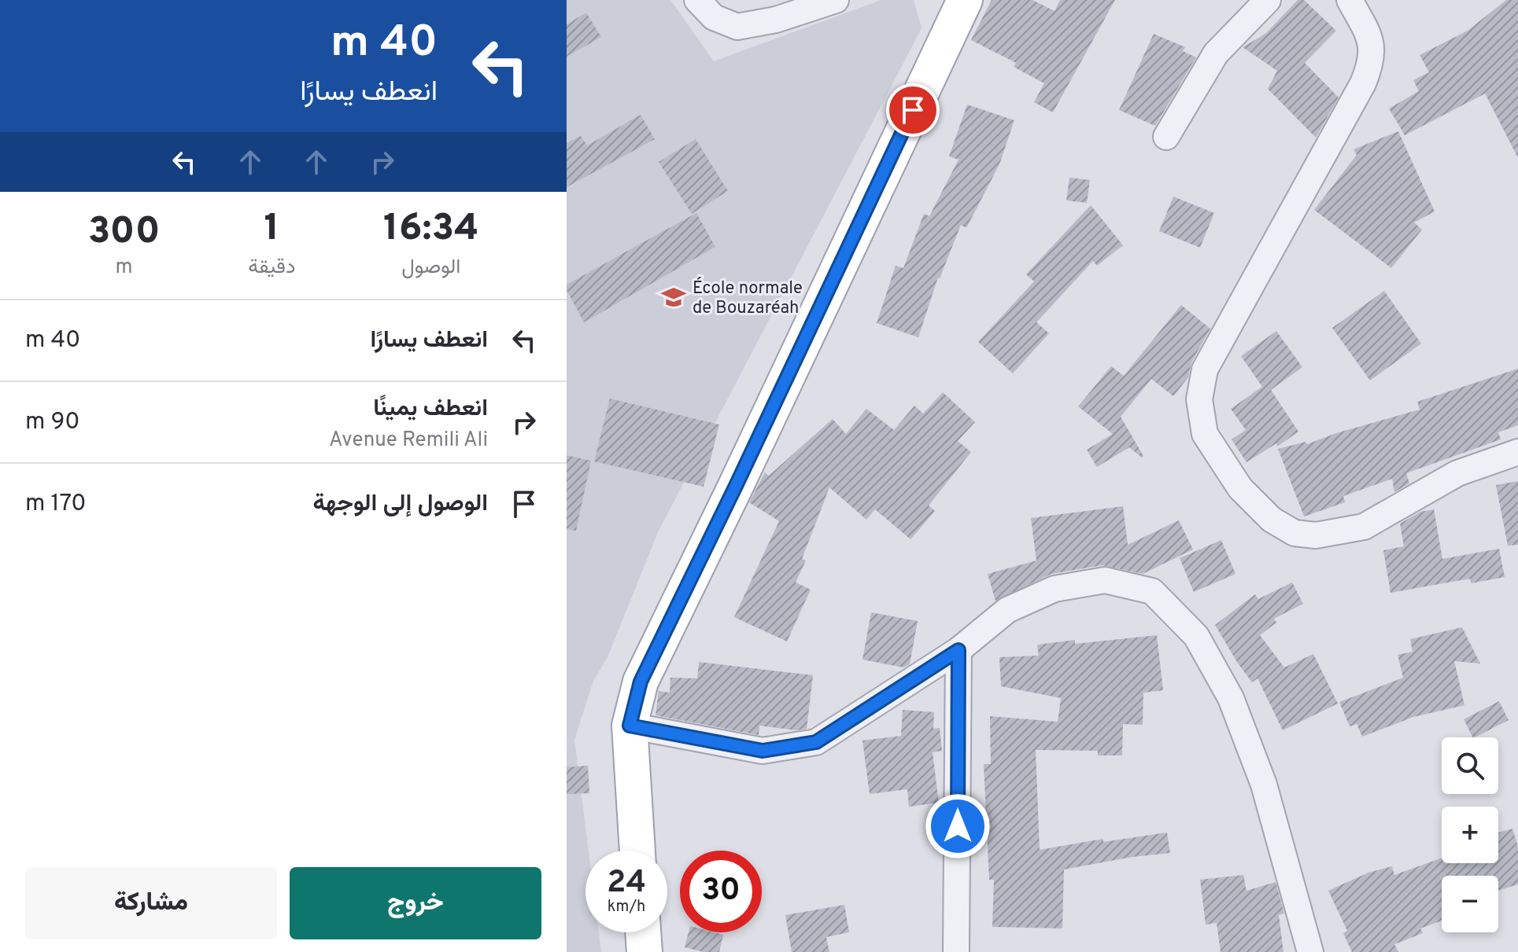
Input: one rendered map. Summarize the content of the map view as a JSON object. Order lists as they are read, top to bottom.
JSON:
{
  "places": {
    "school or university": ["École normale de Bouzaréah"]
  },
  "page": {
    "turn": ["40 m", "انعطف يسارًا"],
    "eta": [
      "16:34",
      "الوصول",
      "1",
      "دقيقة",
      "300",
      "m"
    ],
    "list": [
      {
        "name": "انعطف يسارًا",
        "value": "40 m"
      },
      {
        "name": "انعطف يمينًا",
        "note": "Avenue Remili Ali",
        "value": "90 m"
      },
      {
        "name": "الوصول إلى الوجهة",
        "value": "170 m"
      }
    ],
    "map_buttons": ["+", "−"],
    "speed": "24 km/h",
    "limit": "30",
    "buttons": ["خروج", "مشاركة"]
  }
}
